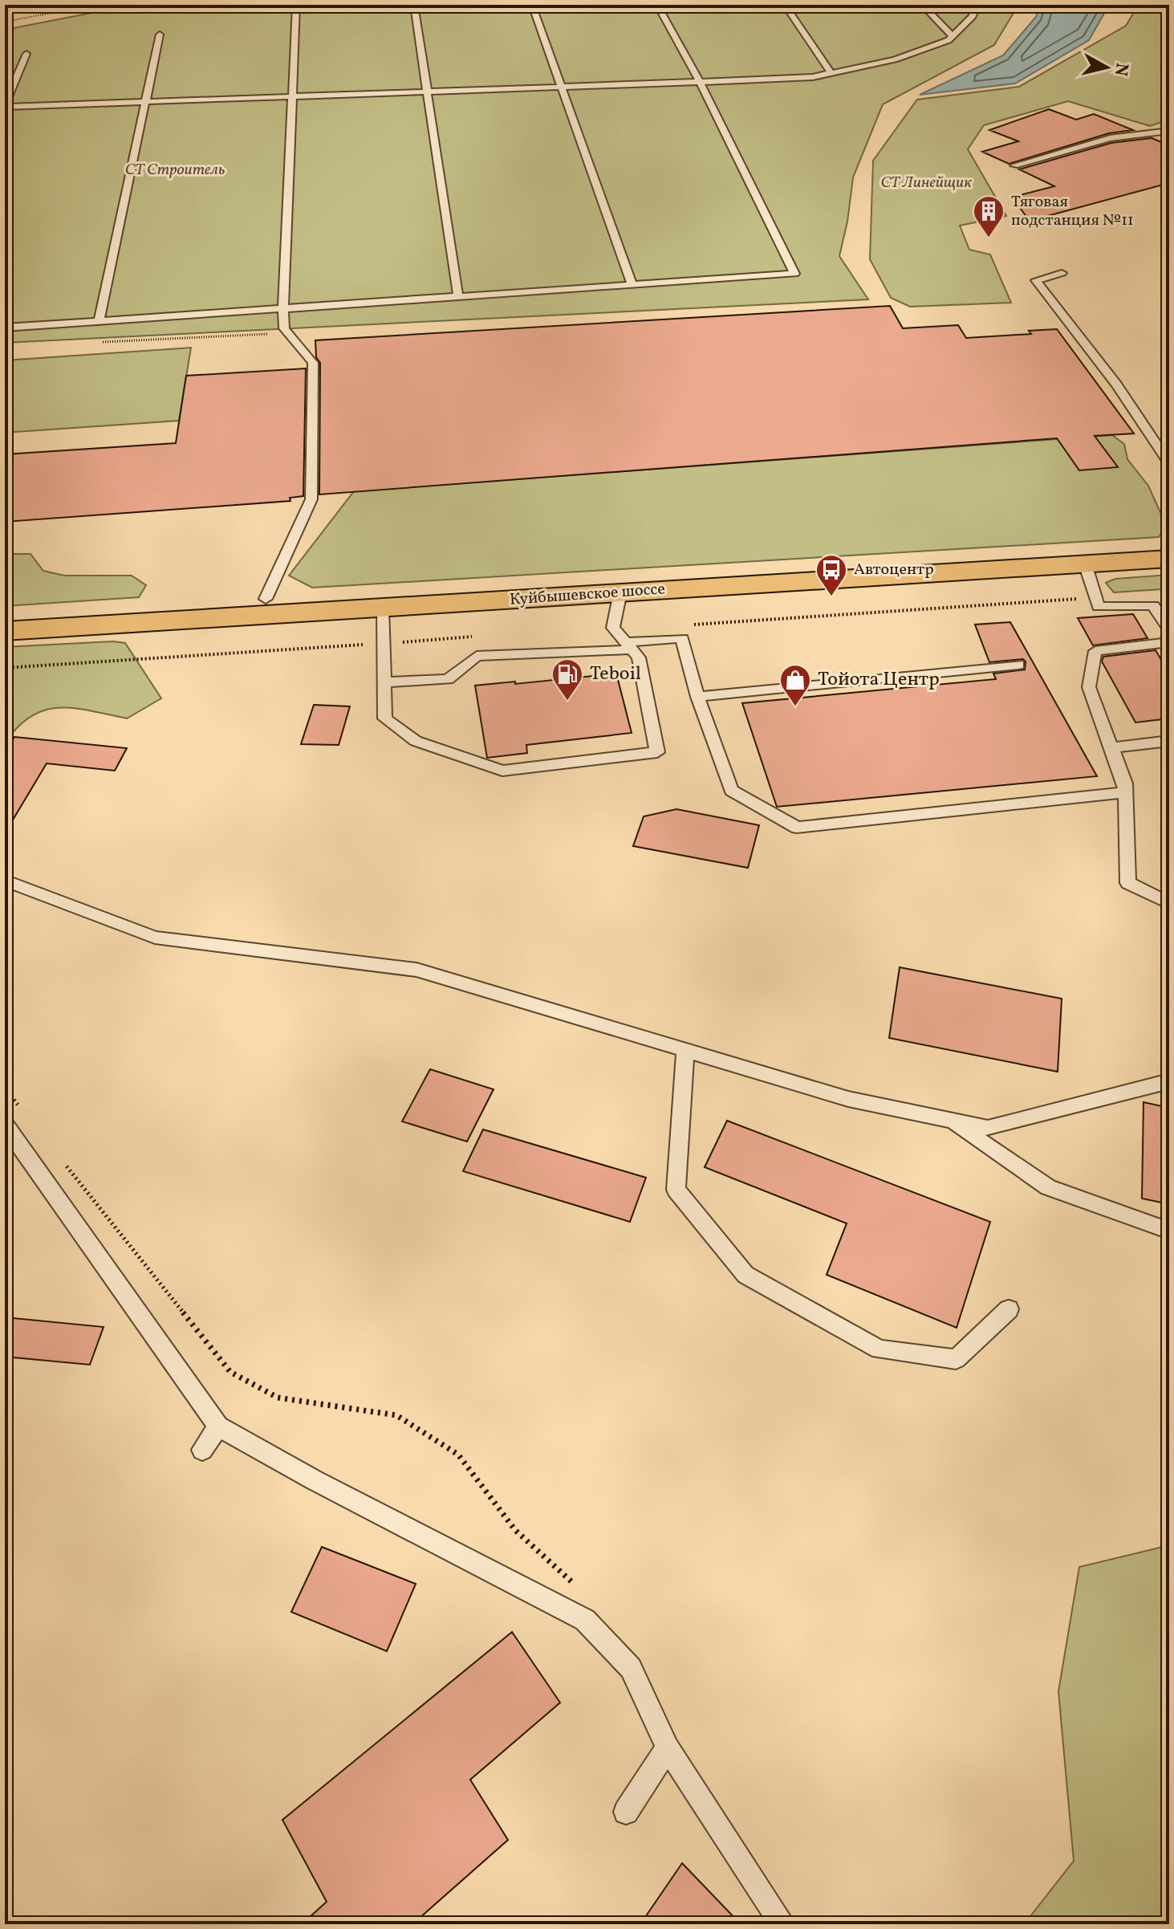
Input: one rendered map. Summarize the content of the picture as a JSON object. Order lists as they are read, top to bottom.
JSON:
{
  "streets": {
    "main road": ["Куйбышевское шоссе"]
  },
  "parks": ["СТ Строитель", "СТ Линейщик"],
  "places": {
    "building": ["Тяговая подстанция №11"],
    "bus stop": ["Автоцентр"],
    "fuel station": ["Teboil"],
    "shop": ["Тойота Центр"]
  },
  "north": "right"
}
